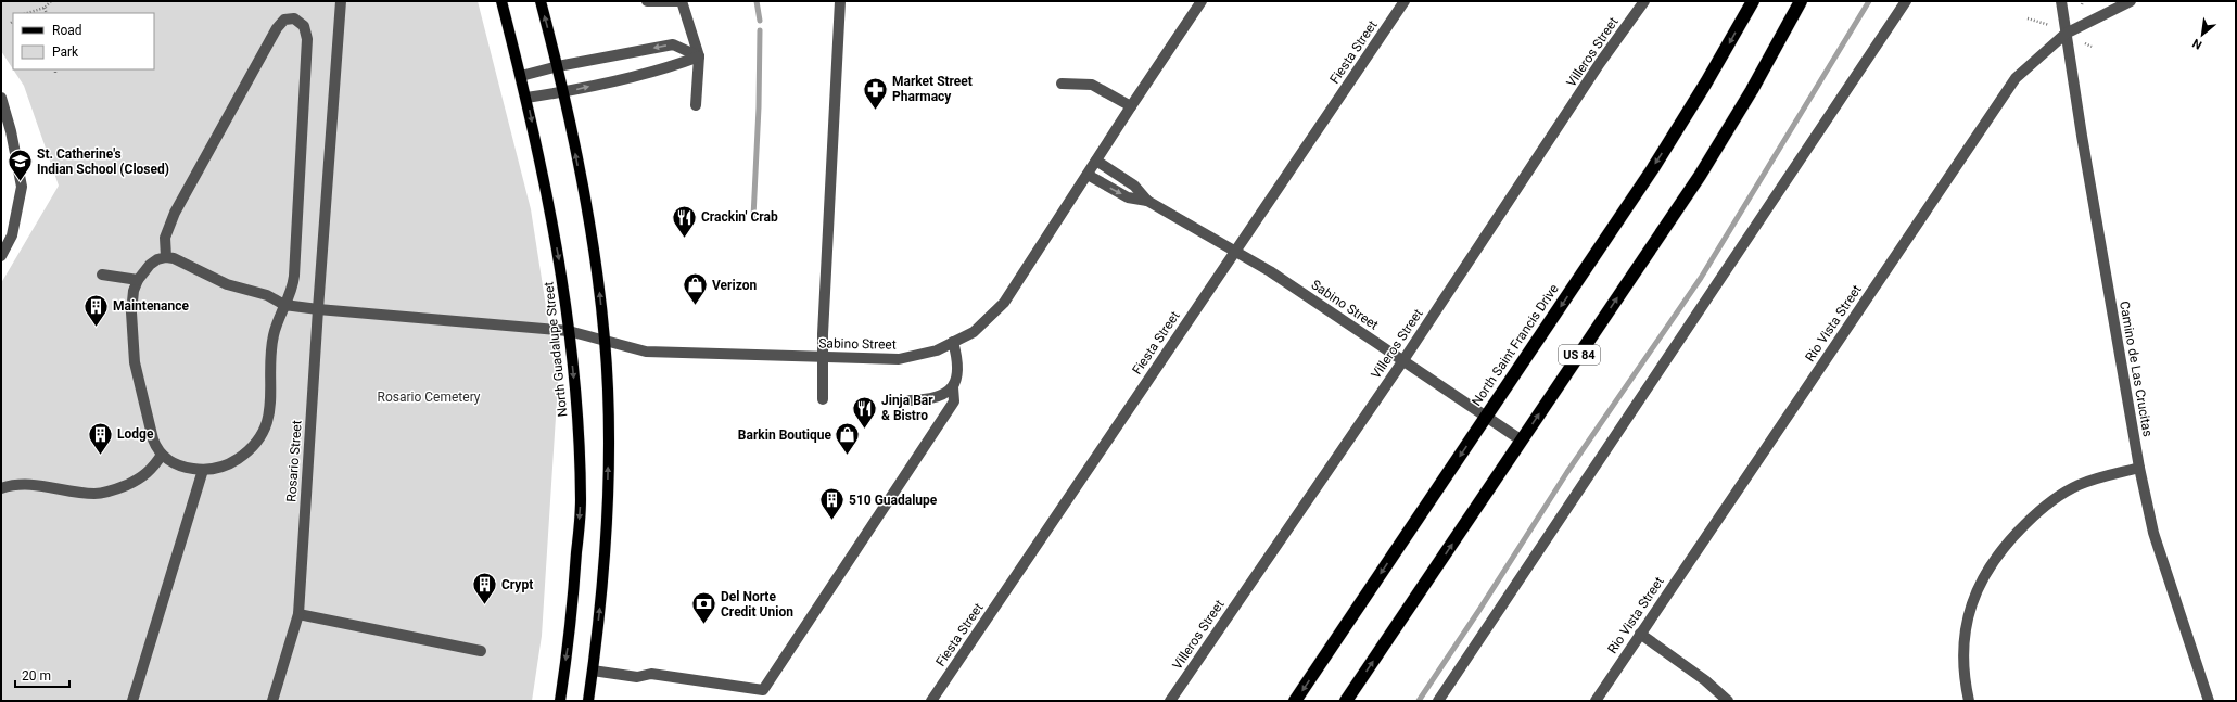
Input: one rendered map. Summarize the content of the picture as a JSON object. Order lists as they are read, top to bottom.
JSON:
{
  "streets": {
    "highway": ["North Saint Francis Drive", "US 84"],
    "main road": ["North Guadalupe Street"],
    "street": [
      "Fiesta Street",
      "Villeros Street",
      "Sabino Street",
      "Rio Vista Street",
      "Camino de Las Crucitas",
      "Rosario Street"
    ]
  },
  "crossings": [
    ["Fiesta Street", "Sabino Street"],
    ["Villeros Street", "Sabino Street"],
    ["Sabino Street", "North Saint Francis Drive"],
    ["Sabino Street", "North Guadalupe Street"],
    ["Sabino Street", "US 84"],
    ["Sabino Street", "Rosario Street"],
    ["Rio Vista Street", "Camino de Las Crucitas"]
  ],
  "parks": ["Rosario Cemetery"],
  "places": {
    "pharmacy": ["Market Street Pharmacy"],
    "school or university": ["St. Catherine's Indian School (Closed)"],
    "restaurant": ["Crackin' Crab", "Jinja Bar & Bistro"],
    "shop": ["Verizon", "Barkin Boutique"],
    "building": [
      "Maintenance",
      "Lodge",
      "510 Guadalupe",
      "Crypt"
    ],
    "bank": ["Del Norte Credit Union"]
  },
  "legend": ["Road", "Park"],
  "scale_bar": "20 m",
  "north": "bottom left"
}
